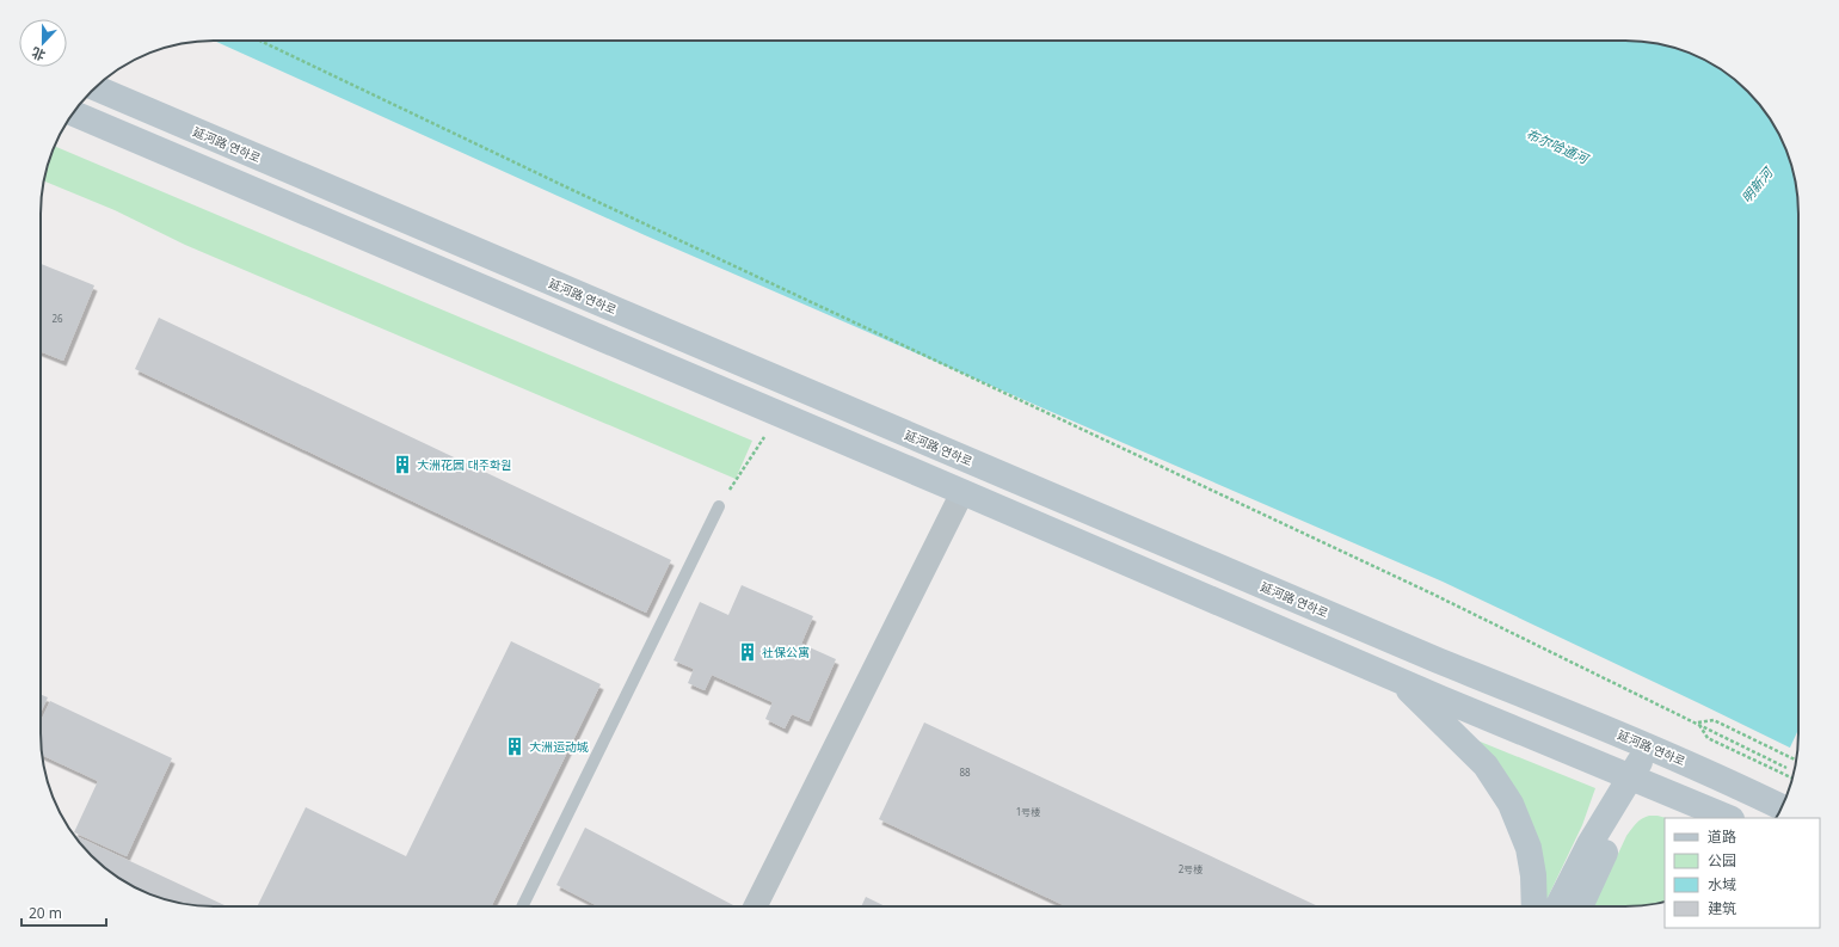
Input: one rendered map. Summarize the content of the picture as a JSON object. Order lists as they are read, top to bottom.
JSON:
{
  "streets": {
    "main road": ["延河路 연하로"]
  },
  "water": ["布尔哈通河", "明新河"],
  "places": {
    "building": ["大洲花园 대주화원", "社保公寓", "大洲运动城"]
  },
  "house_numbers": [
    "26",
    "88",
    "1号楼",
    "2号楼"
  ],
  "legend": [
    "道路",
    "公园",
    "水域",
    "建筑"
  ],
  "scale_bar": "20 m",
  "north": "bottom"
}
